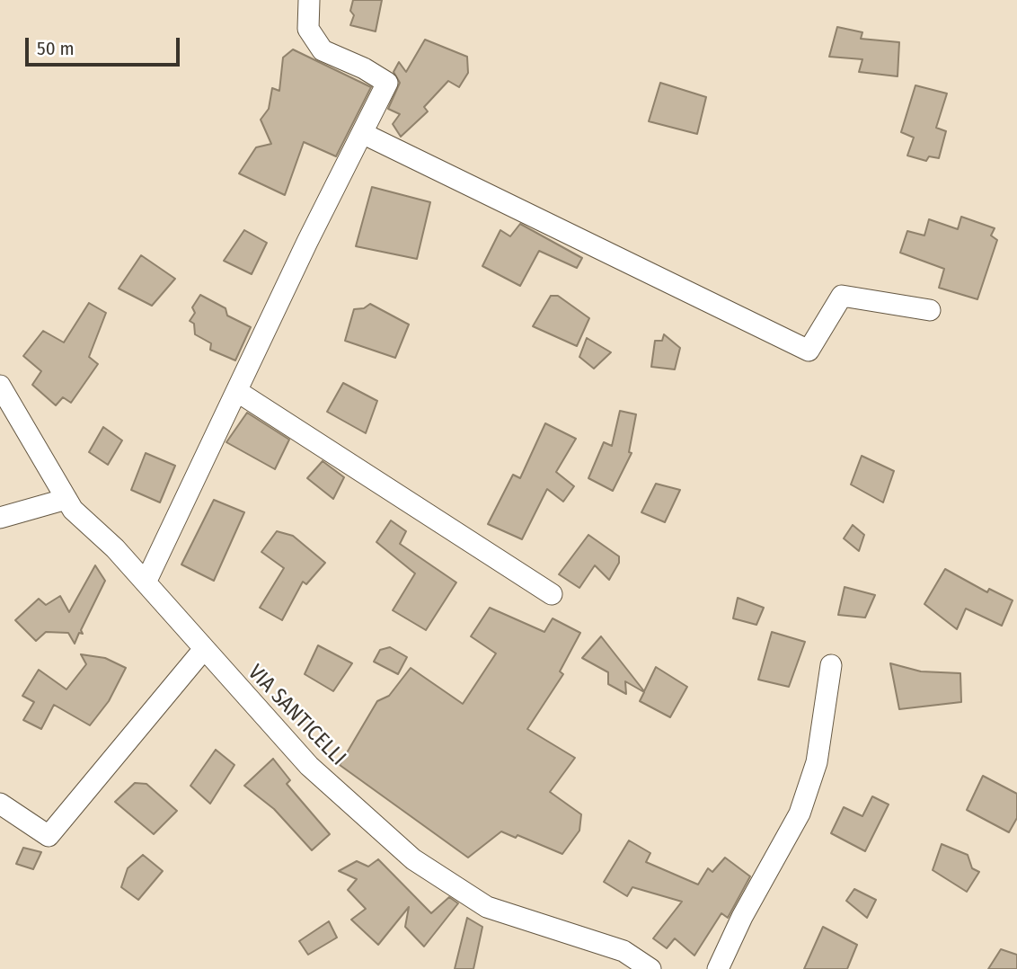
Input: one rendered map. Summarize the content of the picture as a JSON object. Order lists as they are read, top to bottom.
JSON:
{
  "streets": {
    "street": ["VIA SANTICELLI"]
  },
  "scale_bar": "50 m"
}
